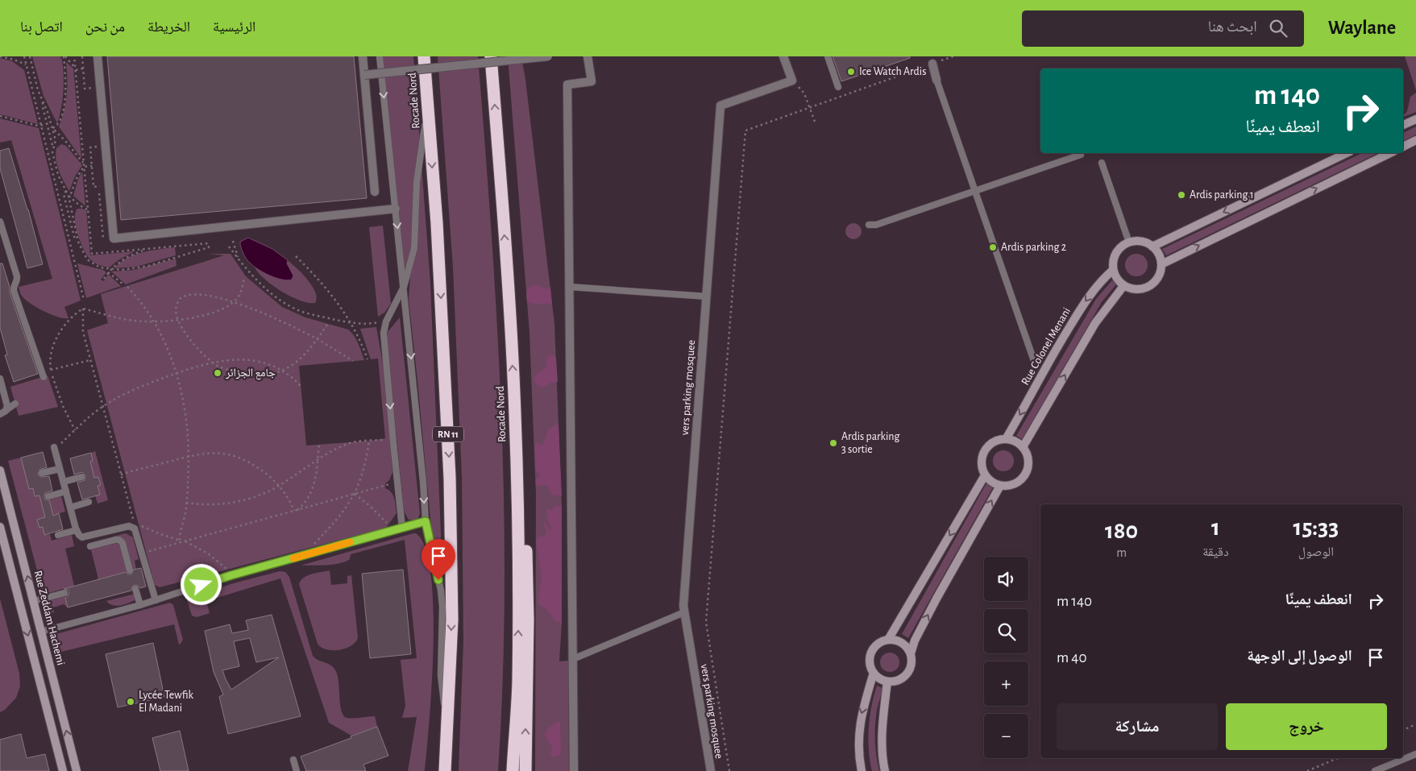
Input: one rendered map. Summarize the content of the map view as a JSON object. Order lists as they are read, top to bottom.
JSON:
{
  "streets": {
    "highway": ["Rocade Nord", "RN 11"],
    "street": ["Rue Colonel Menani", "vers parking mosquee", "Rue Zeddam Hachemi"]
  },
  "places": [
    "Ice Watch Ardis",
    "Ardis parking 1",
    "Ardis parking 2",
    "جامع الجزائر",
    "Ardis parking 3 sortie",
    "Lycée Tewfik El Madani"
  ],
  "page": {
    "header": "Waylane",
    "search": "ابحث هنا",
    "nav": [
      "الرئيسية",
      "الخريطة",
      "من نحن",
      "اتصل بنا"
    ],
    "turn": ["140 m", "انعطف يمينًا"],
    "eta": [
      "15:33",
      "الوصول",
      "1",
      "دقيقة",
      "180",
      "m"
    ],
    "map_buttons": ["+", "−"],
    "list": [
      {
        "name": "انعطف يمينًا",
        "value": "140 m"
      },
      {
        "name": "الوصول إلى الوجهة",
        "value": "40 m"
      }
    ],
    "buttons": ["خروج", "مشاركة"]
  }
}
